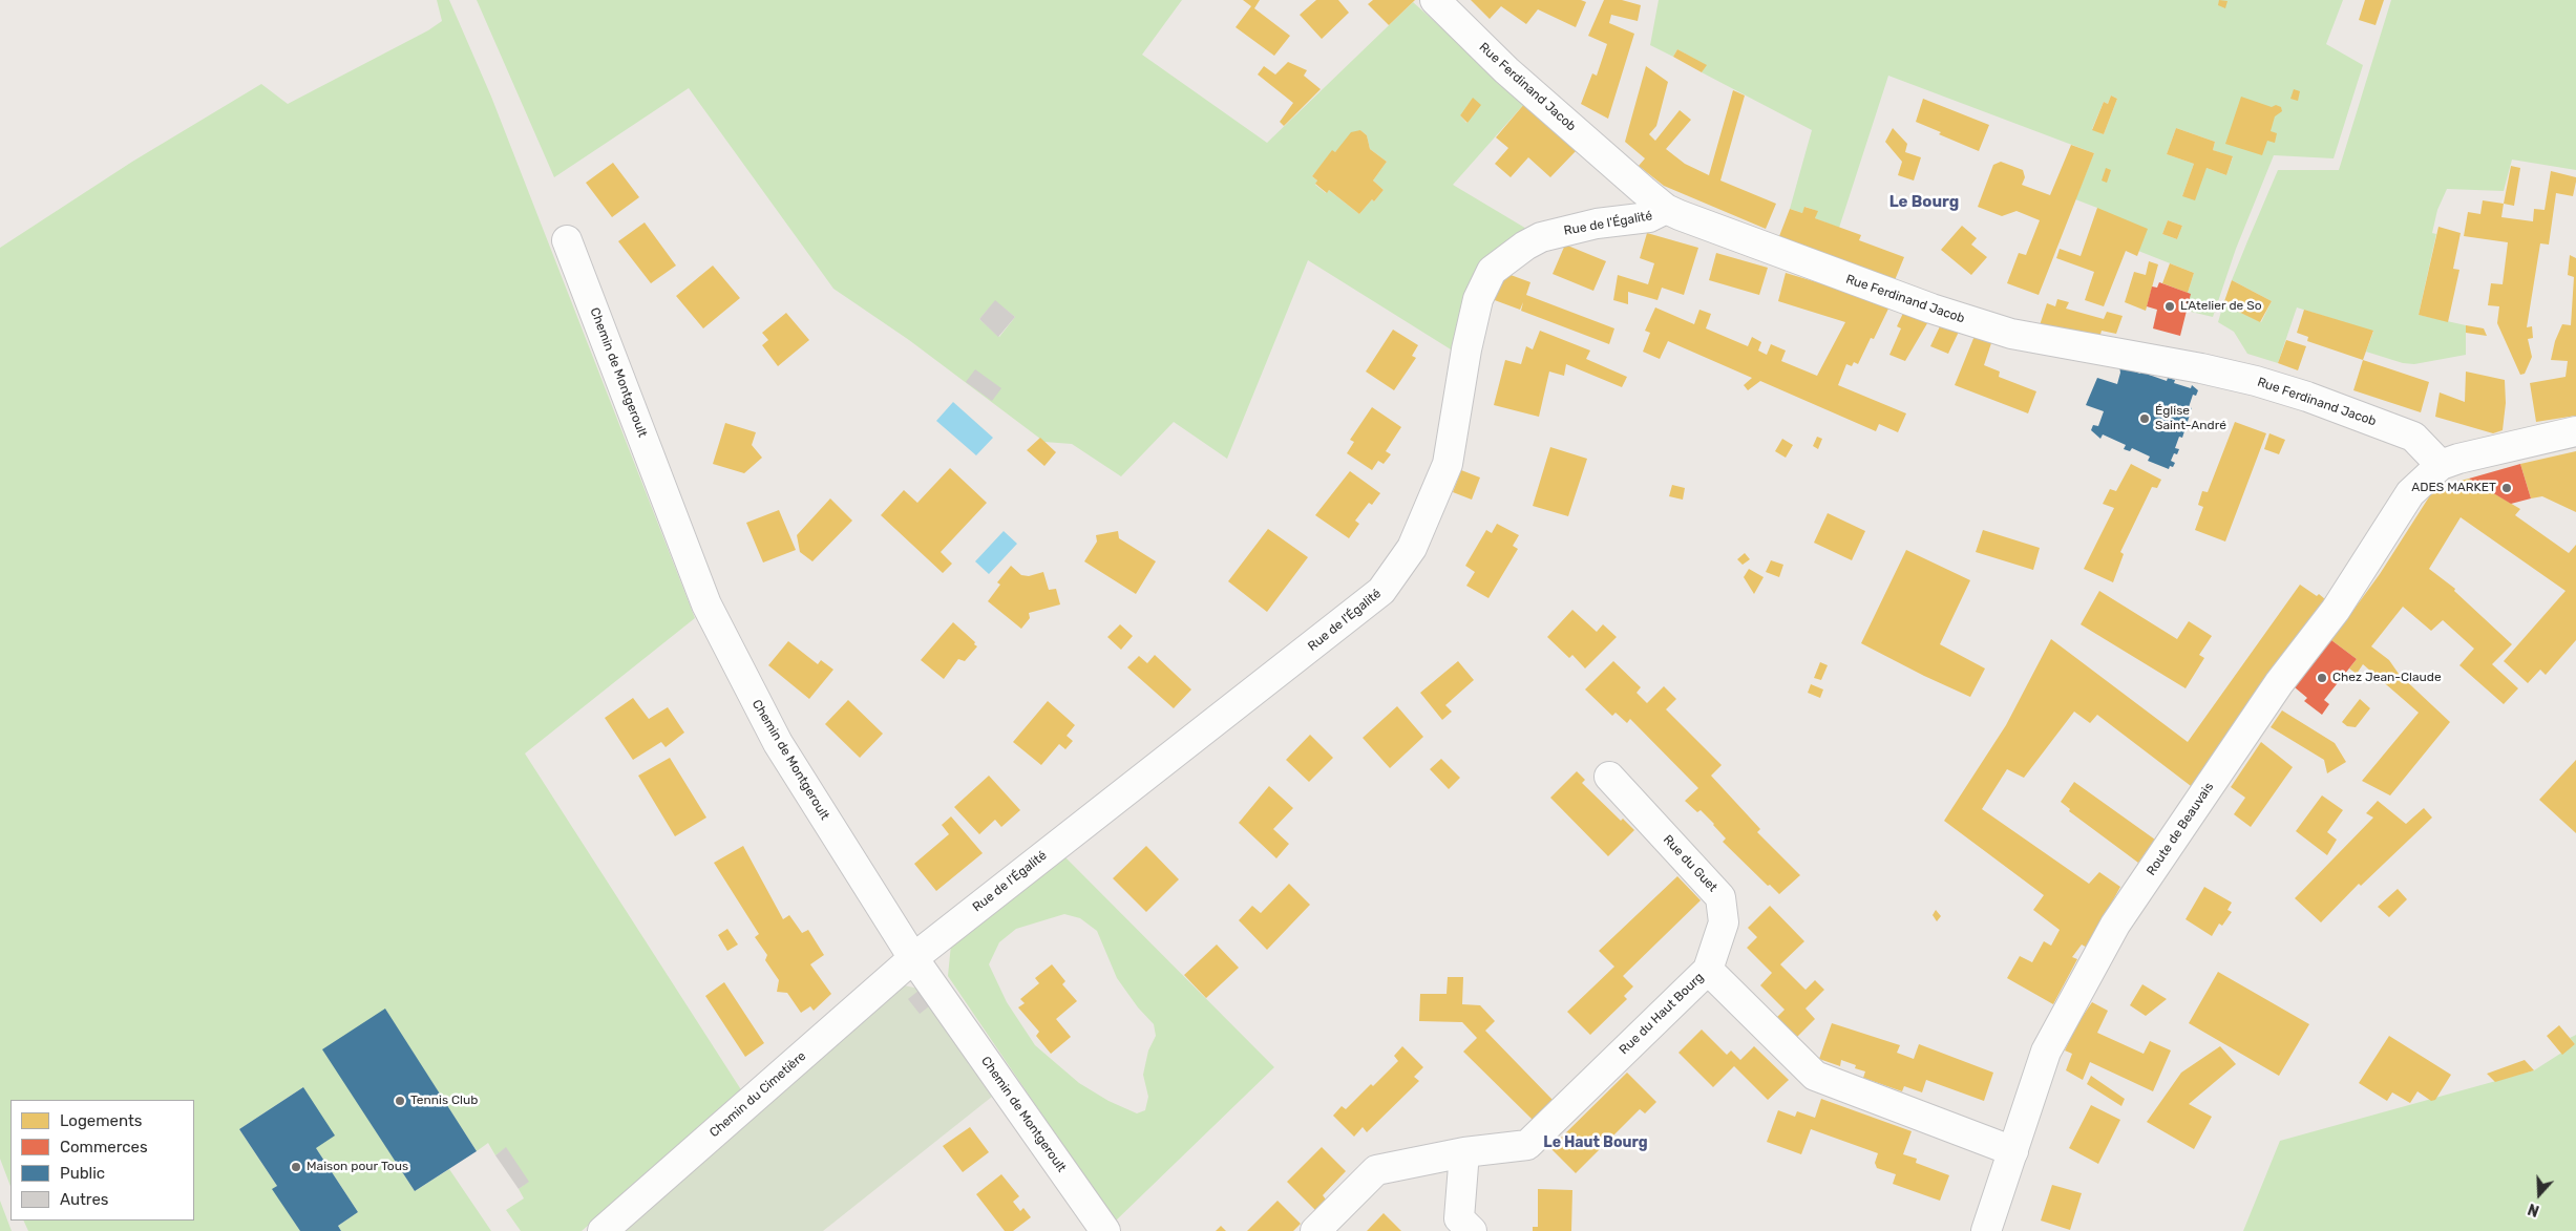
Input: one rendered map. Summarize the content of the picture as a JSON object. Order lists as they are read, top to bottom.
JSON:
{
  "streets": {
    "street": [
      "Rue Ferdinand Jacob",
      "Rue de l'Égalité",
      "Chemin de Montgeroult",
      "Route de Beauvais",
      "Rue du Guet",
      "Rue du Haut Bourg",
      "Chemin du Cimetière"
    ]
  },
  "crossings": [
    ["Rue Ferdinand Jacob", "Rue de l'Égalité"],
    ["Rue Ferdinand Jacob", "Route de Beauvais"],
    ["Rue de l'Égalité", "Chemin de Montgeroult"],
    ["Rue de l'Égalité", "Chemin du Cimetière"],
    ["Chemin de Montgeroult", "Chemin du Cimetière"],
    ["Route de Beauvais", "Rue du Haut Bourg"],
    ["Rue du Guet", "Rue du Haut Bourg"]
  ],
  "districts": ["Le Bourg", "Le Haut Bourg"],
  "places": [
    "L'Atelier de So",
    "Église Saint-André",
    "ADES MARKET",
    "Chez Jean-Claude",
    "Tennis Club",
    "Maison pour Tous"
  ],
  "legend": [
    "Logements",
    "Commerces",
    "Public",
    "Autres"
  ],
  "north": "bottom"
}
